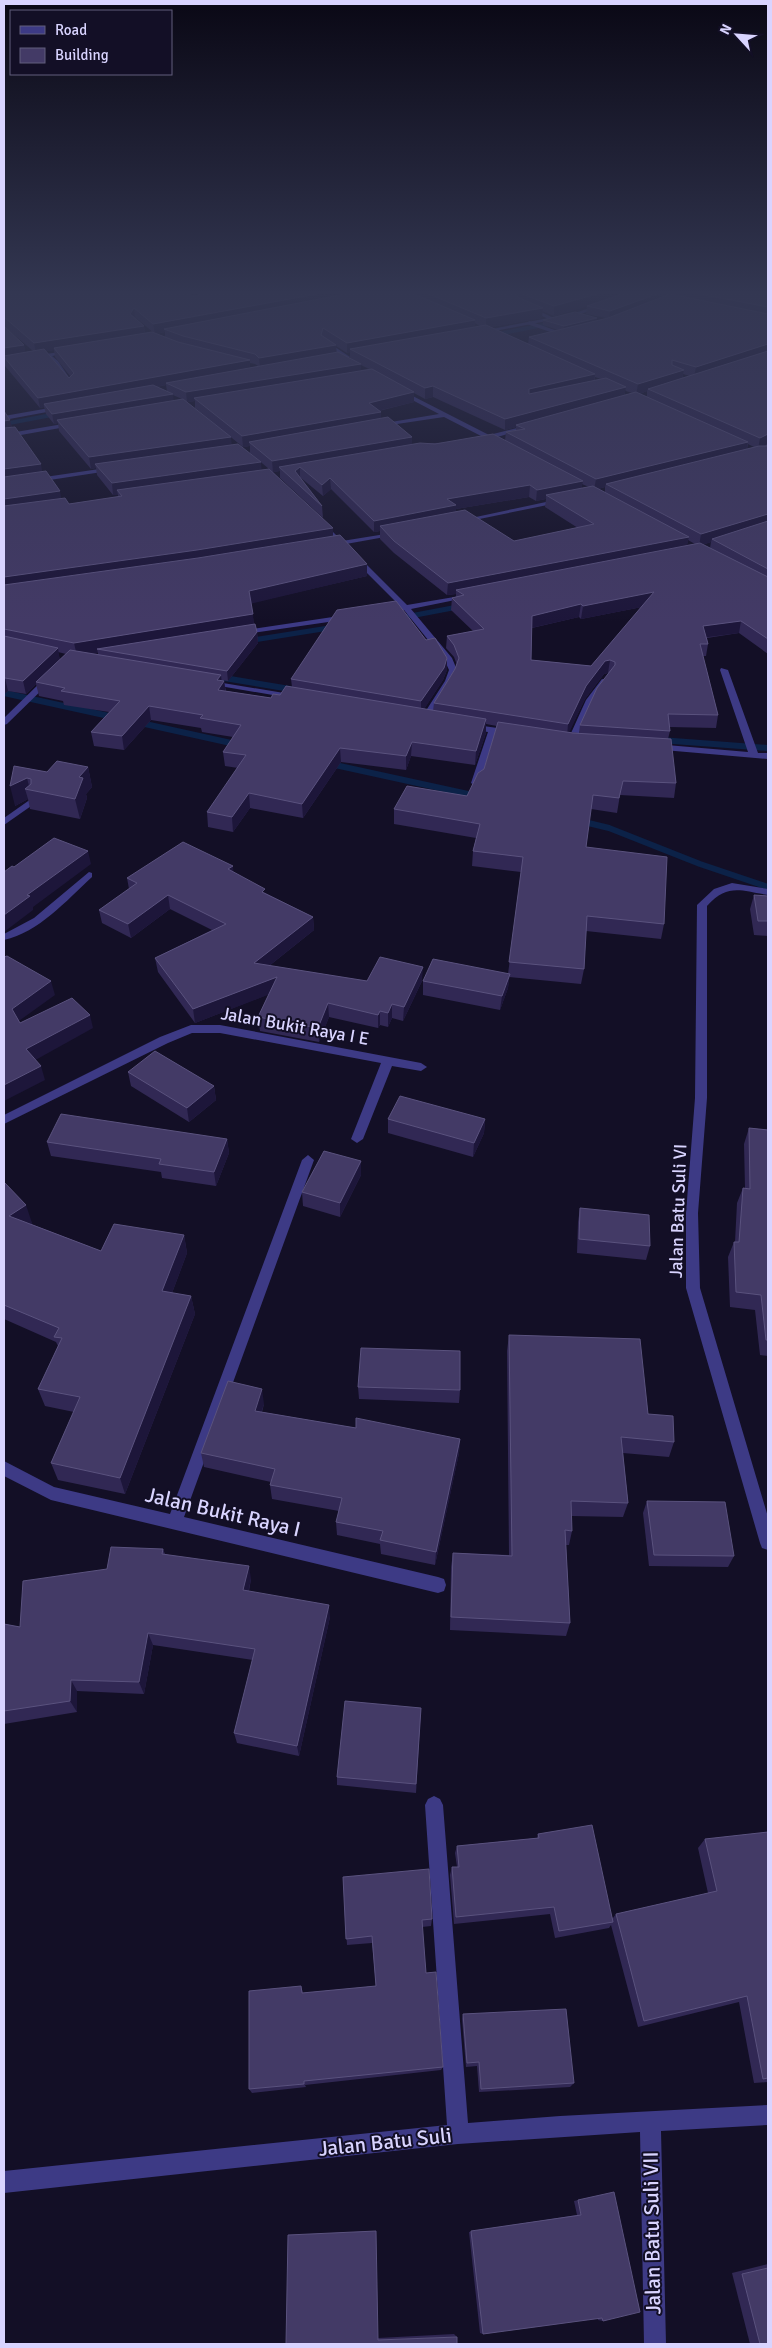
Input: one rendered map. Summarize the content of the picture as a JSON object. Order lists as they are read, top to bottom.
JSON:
{
  "streets": {
    "street": [
      "Jalan Bukit Raya I E",
      "Jalan Batu Suli VI",
      "Jalan Bukit Raya I",
      "Jalan Batu Suli",
      "Jalan Batu Suli VII"
    ]
  },
  "crossings": [
    ["Jalan Batu Suli", "Jalan Batu Suli VII"]
  ],
  "legend": ["Road", "Building"],
  "north": "top left"
}
